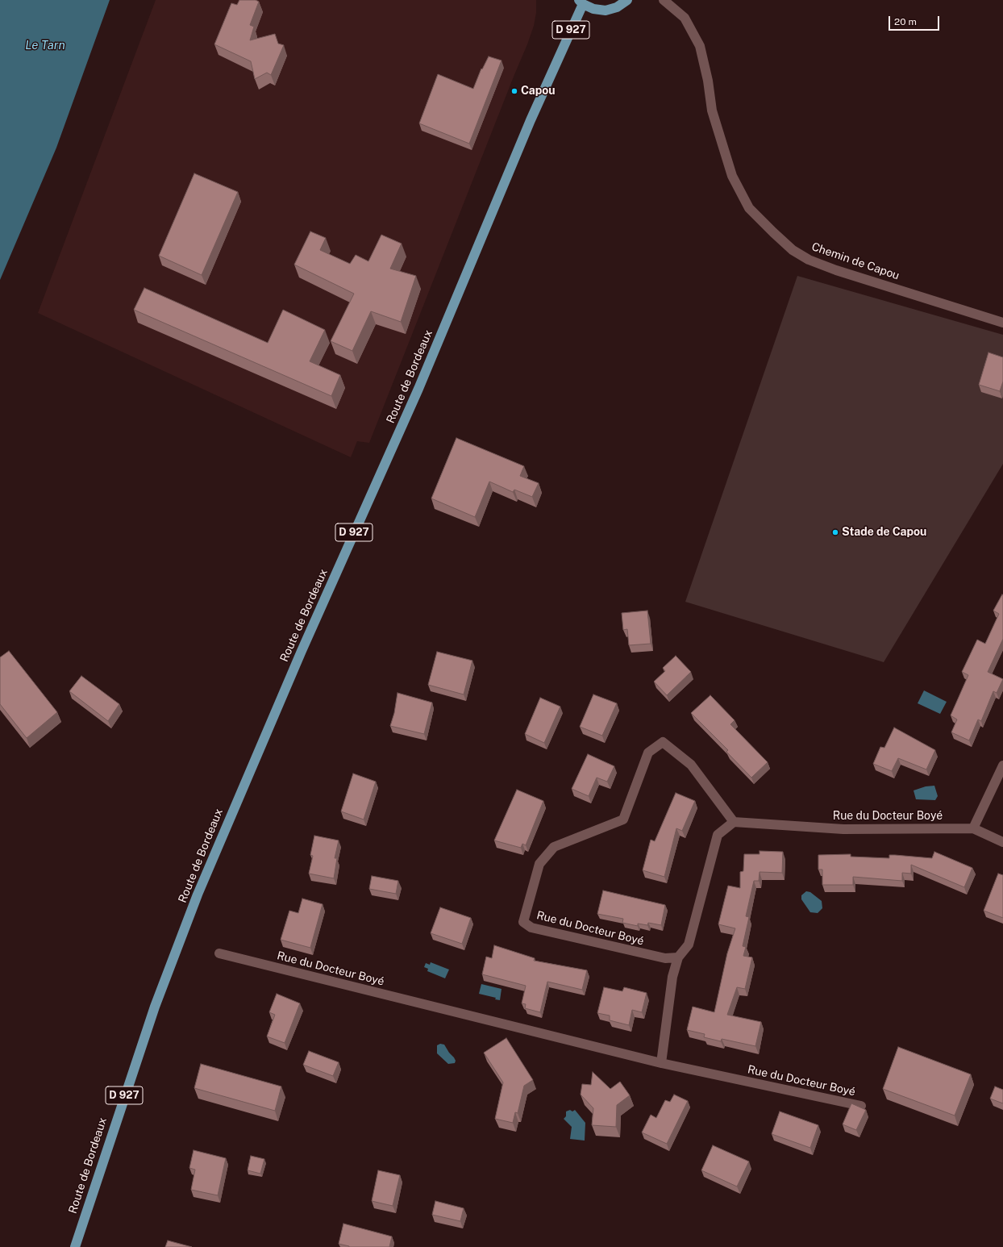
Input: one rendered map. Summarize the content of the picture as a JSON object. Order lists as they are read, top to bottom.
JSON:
{
  "streets": {
    "main road": ["D 927", "Route de Bordeaux"],
    "street": ["Chemin de Capou", "Rue du Docteur Boyé"]
  },
  "water": ["Le Tarn"],
  "places": ["Capou", "Stade de Capou"],
  "scale_bar": "20 m"
}
